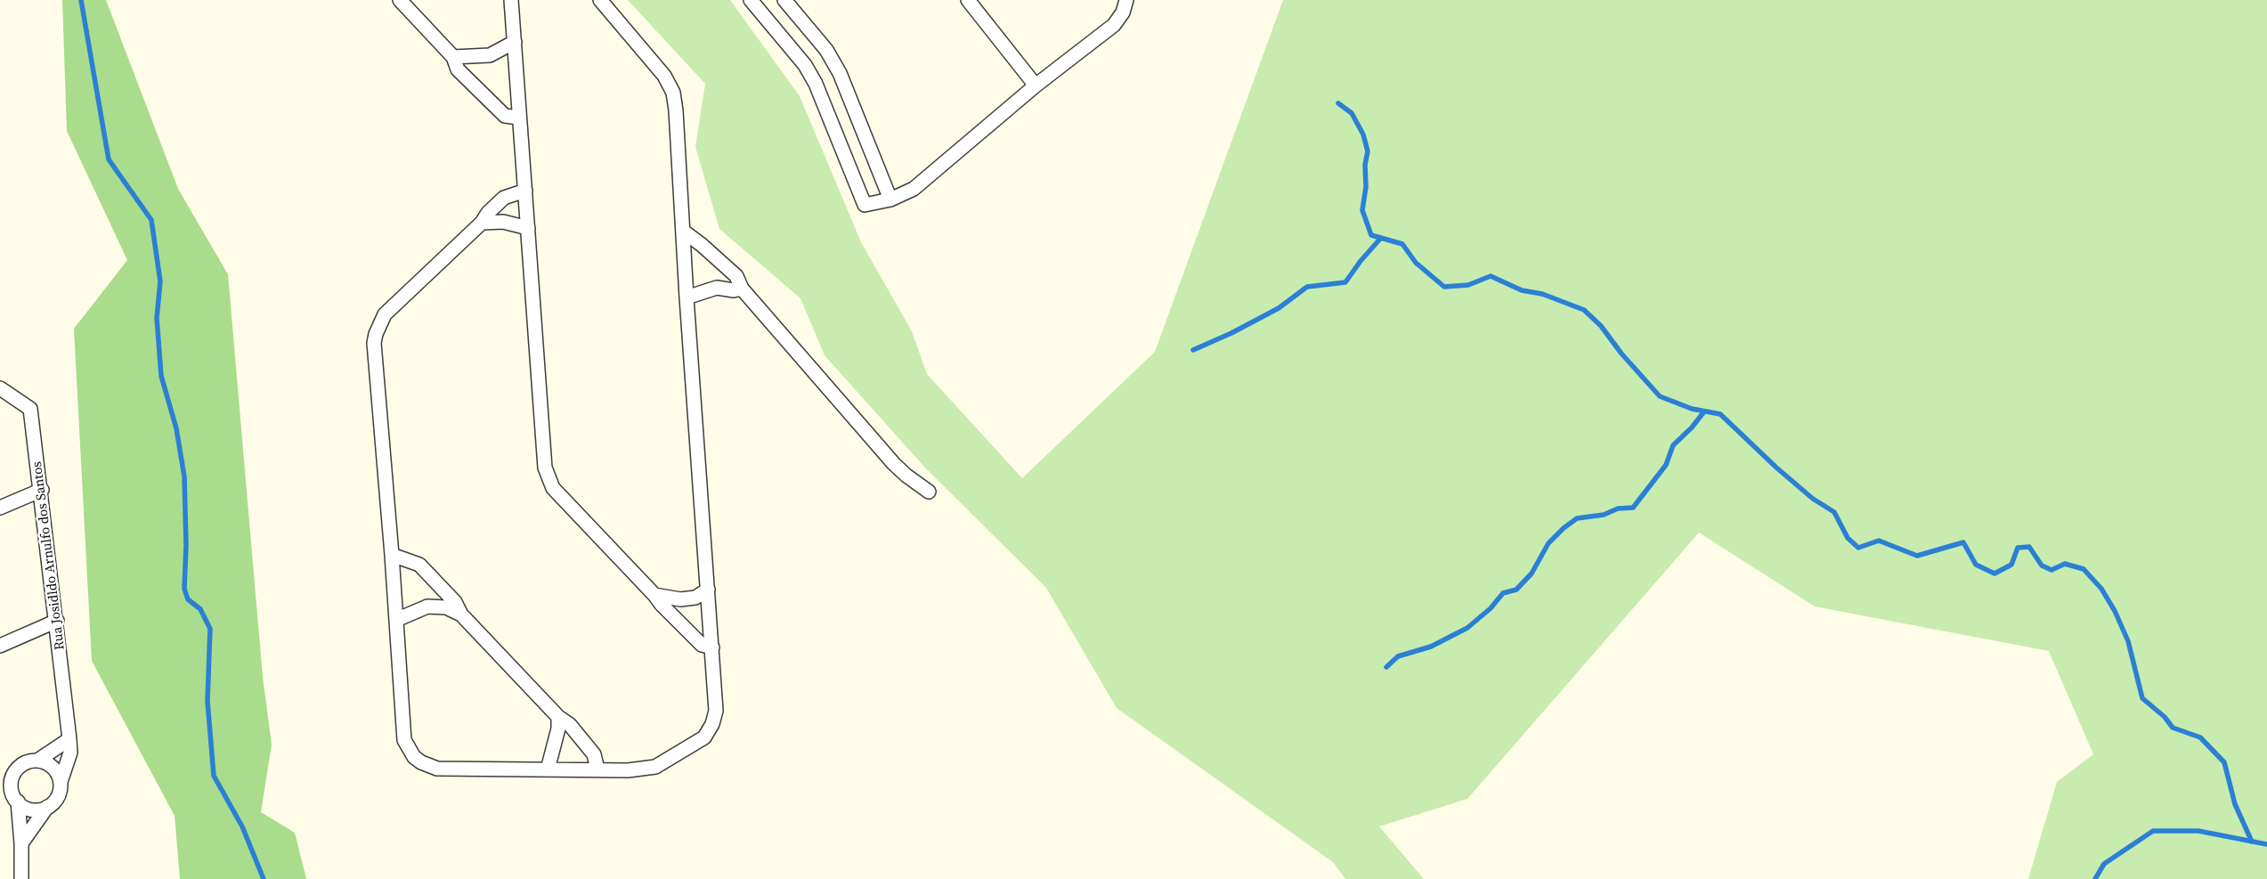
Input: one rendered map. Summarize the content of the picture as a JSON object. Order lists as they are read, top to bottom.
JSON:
{
  "streets": {
    "street": ["Rua Josidldo Arnulfo dos Santos"]
  }
}
